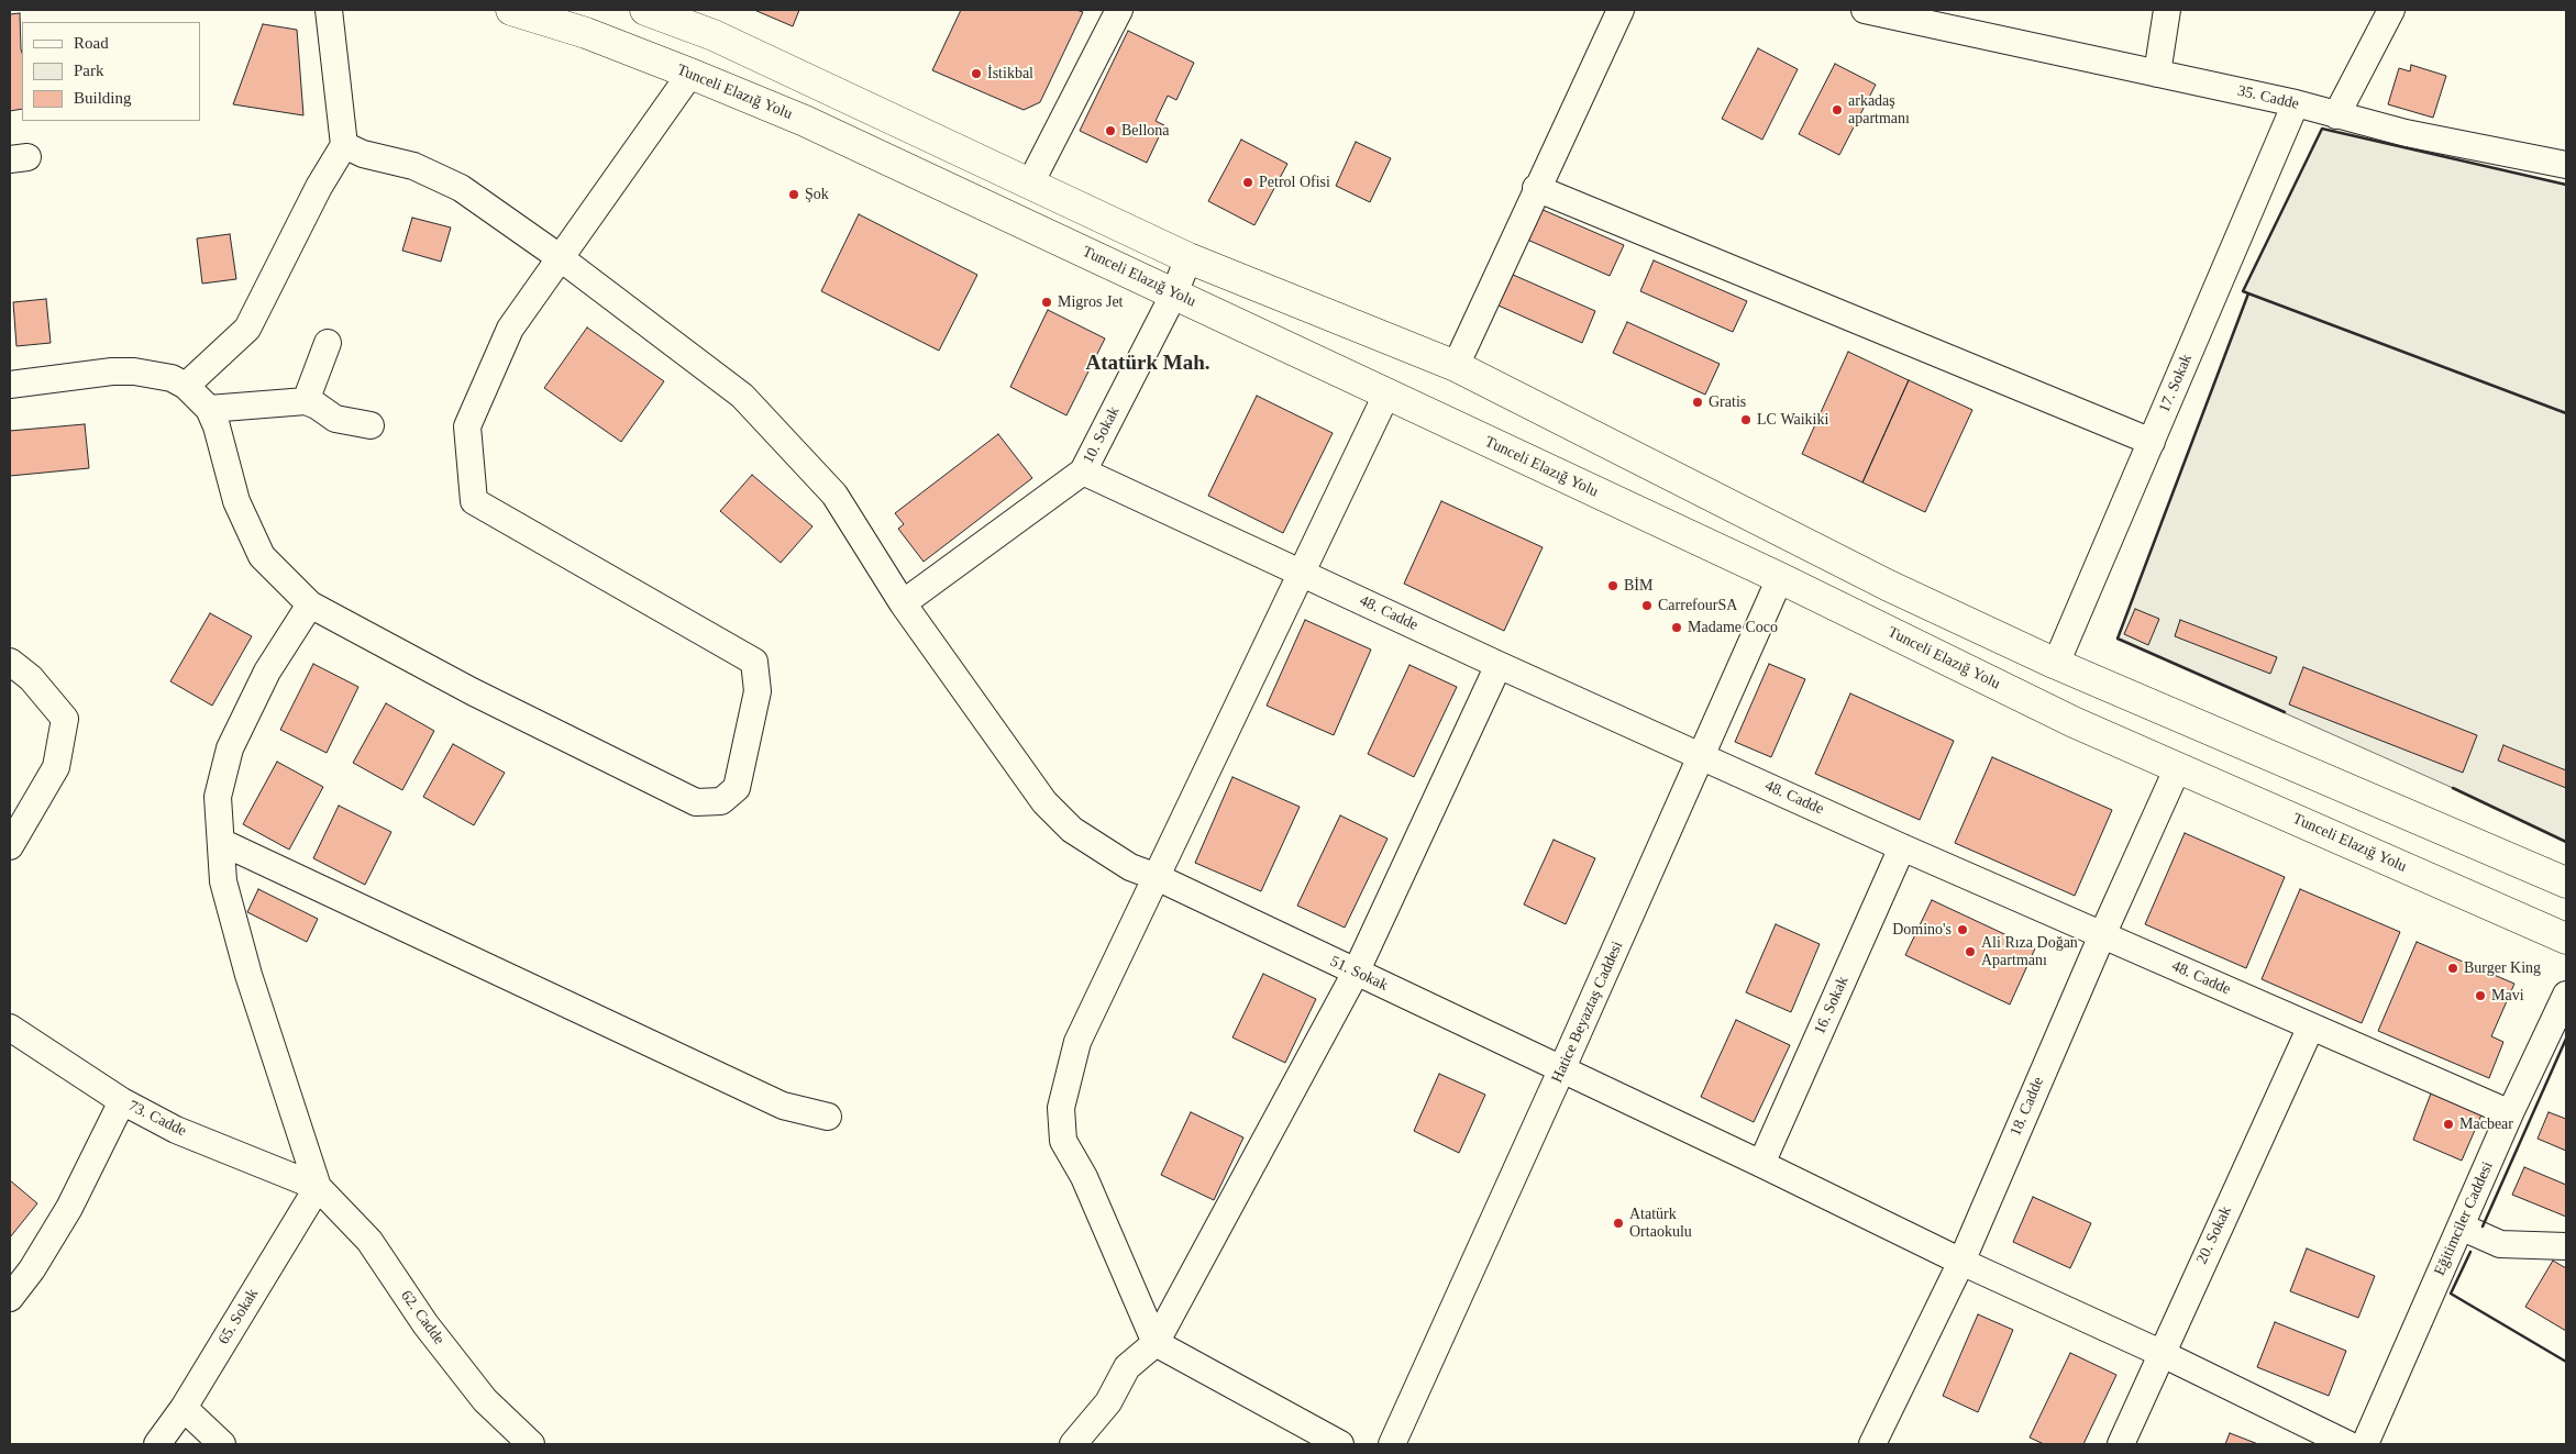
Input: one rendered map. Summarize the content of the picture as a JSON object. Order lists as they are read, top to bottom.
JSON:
{
  "streets": {
    "main road": ["Tunceli Elazığ Yolu"],
    "street": [
      "35. Cadde",
      "17. Sokak",
      "10. Sokak",
      "48. Cadde",
      "51. Sokak",
      "16. Sokak",
      "Hatice Beyaztaş Caddesi",
      "18. Cadde",
      "73. Cadde",
      "Eğitimciler Caddesi",
      "20. Sokak",
      "65. Sokak",
      "62. Cadde"
    ]
  },
  "crossings": [
    ["Tunceli Elazığ Yolu", "10. Sokak"],
    ["Tunceli Elazığ Yolu", "Hatice Beyaztaş Caddesi"],
    ["Tunceli Elazığ Yolu", "18. Cadde"],
    ["35. Cadde", "17. Sokak"],
    ["10. Sokak", "48. Cadde"],
    ["10. Sokak", "51. Sokak"],
    ["48. Cadde", "16. Sokak"],
    ["48. Cadde", "Hatice Beyaztaş Caddesi"],
    ["48. Cadde", "18. Cadde"],
    ["48. Cadde", "Eğitimciler Caddesi"],
    ["48. Cadde", "20. Sokak"],
    ["51. Sokak", "16. Sokak"],
    ["51. Sokak", "Hatice Beyaztaş Caddesi"],
    ["51. Sokak", "18. Cadde"],
    ["51. Sokak", "20. Sokak"],
    ["73. Cadde", "65. Sokak"],
    ["73. Cadde", "62. Cadde"],
    ["65. Sokak", "62. Cadde"]
  ],
  "districts": ["Atatürk Mah."],
  "places": [
    "İstikbal",
    "arkadaş apartmanı",
    "Bellona",
    "Petrol Ofisi",
    "Şok",
    "Migros Jet",
    "Gratis",
    "LC Waikiki",
    "BİM",
    "CarrefourSA",
    "Madame Coco",
    "Domino's",
    "Ali Rıza Doğan Apartmanı",
    "Burger King",
    "Mavi",
    "Macbear",
    "Atatürk Ortaokulu"
  ],
  "legend": ["Road", "Park", "Building"]
}
